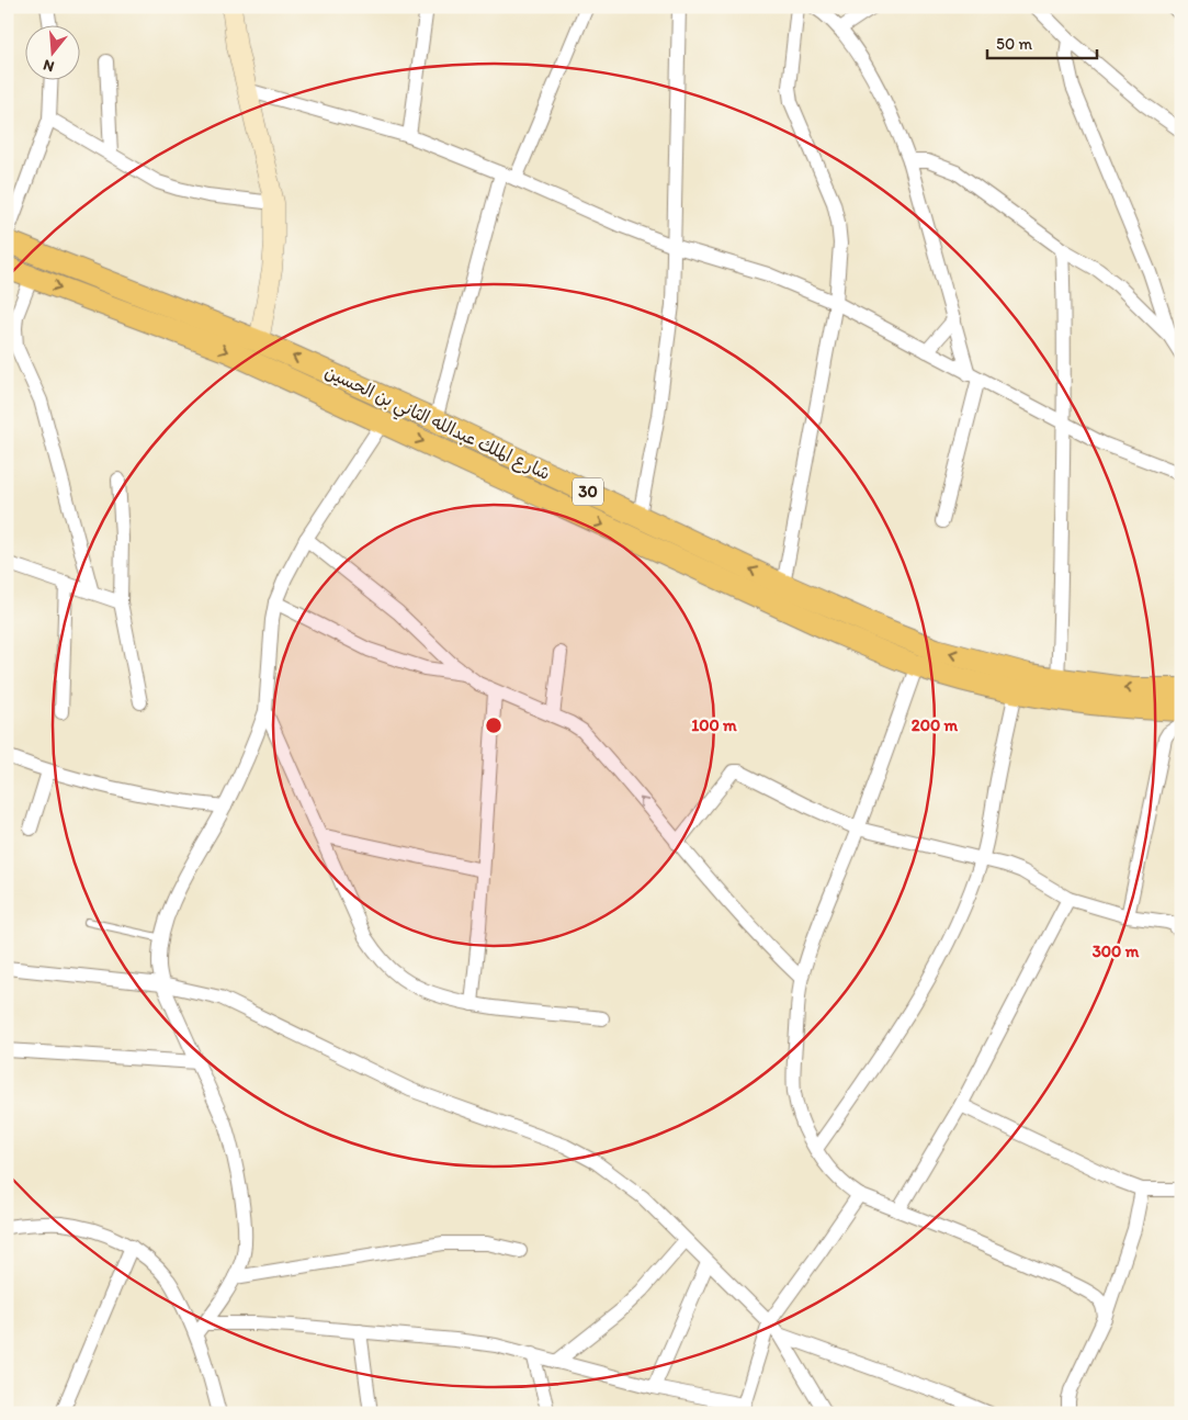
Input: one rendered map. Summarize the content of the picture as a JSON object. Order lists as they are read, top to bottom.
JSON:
{
  "streets": {
    "main road": ["شارع الملك عبدالله الثاني بن الحسين", "30"]
  },
  "scale_bar": "50 m",
  "north": "bottom",
  "rings": ["100 m", "200 m", "300 m"]
}
